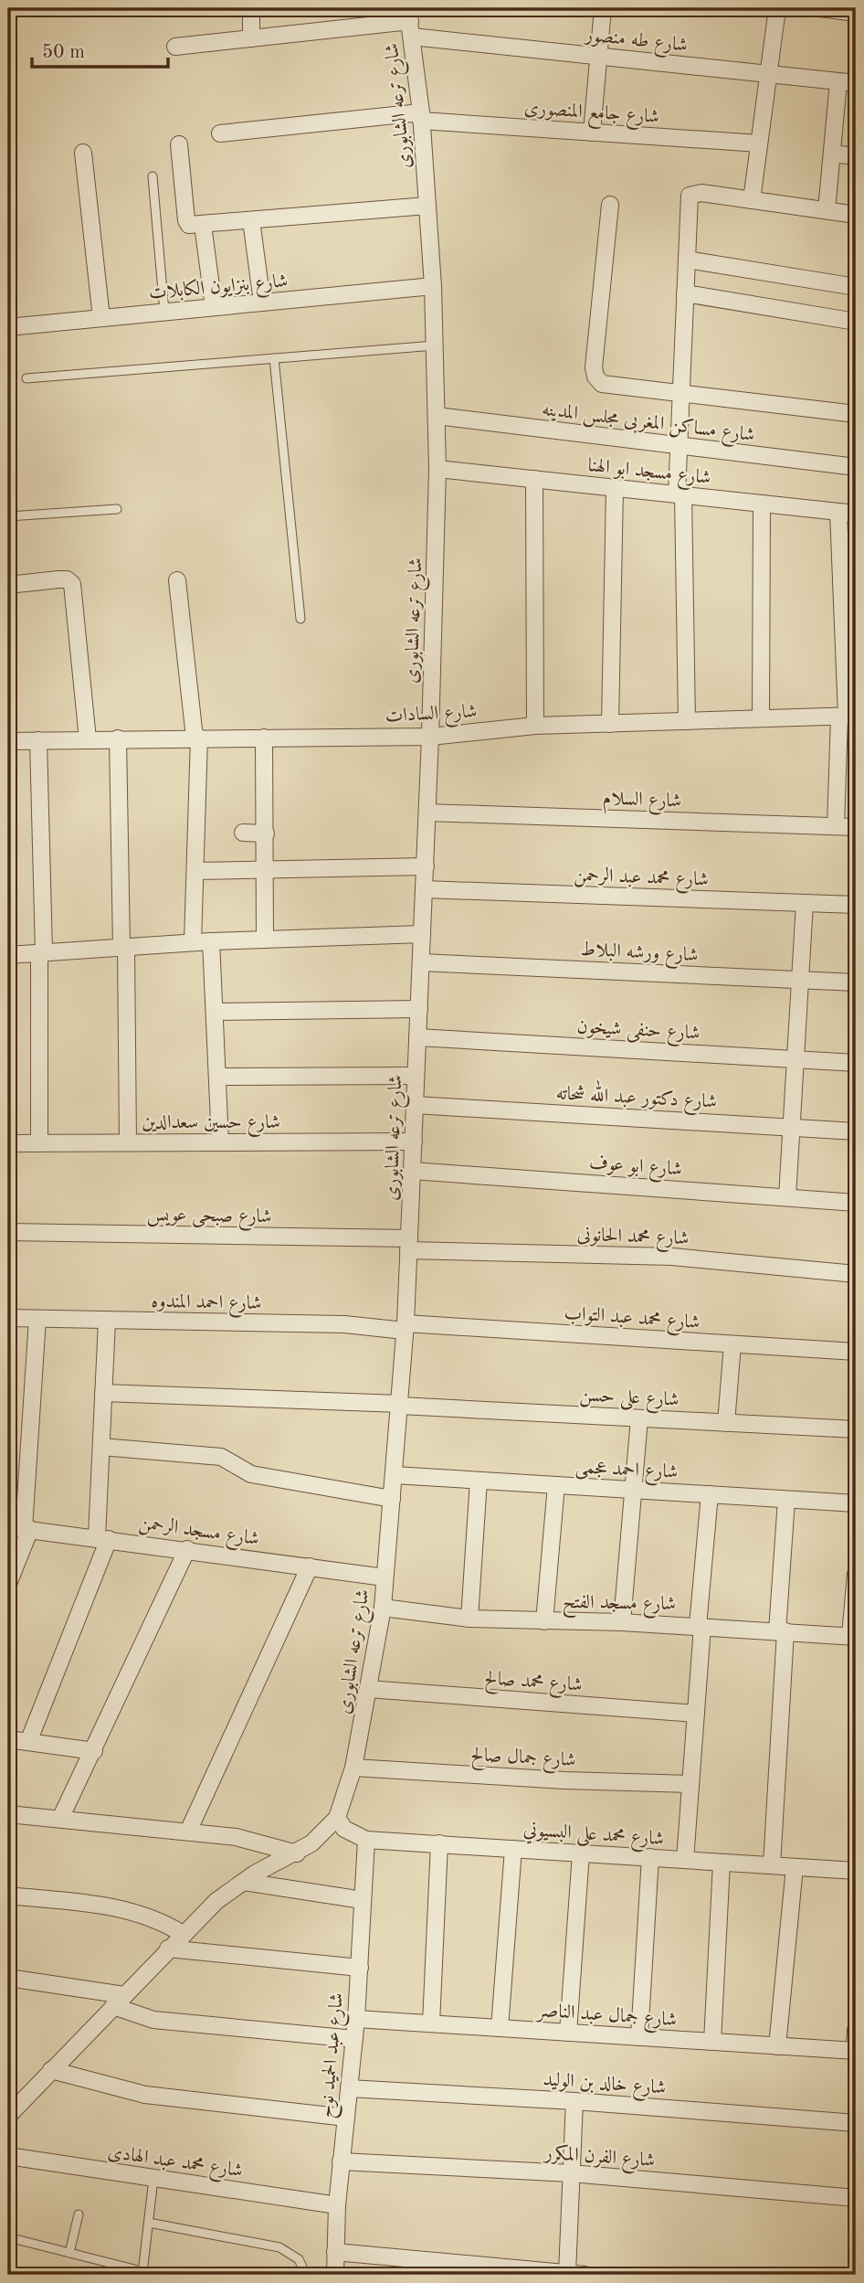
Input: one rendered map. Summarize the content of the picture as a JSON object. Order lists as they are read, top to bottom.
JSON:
{
  "streets": {
    "street": [
      "شارع طه منصور",
      "شارع ترعه الشابورى",
      "شارع جامع المنصورى",
      "شارع بنزايون الكابلات",
      "شارع مساكن المغربى مجلس المدينه",
      "شارع مسجد ابو الهنا",
      "شارع السادات",
      "شارع السلام",
      "شارع محمد عبد الرحمن",
      "شارع ورشه البلاط",
      "شارع حنفى شيخون",
      "شارع دكتور عبد الله شحاته",
      "شارع حسين سعدالدين",
      "شارع ابو عوف",
      "شارع صبحى عويس",
      "شارع محمد الحانونى",
      "شارع احمد المندوه",
      "شارع محمد عبد التواب",
      "شارع على حسن",
      "شارع احمد عجمى",
      "شارع مسجد الرحمن",
      "شارع مسجد الفتح",
      "شارع محمد صالح",
      "شارع جمال صالح",
      "شارع محمد على البسيوني",
      "شارع جمال عبد الناصر",
      "شارع عبد الحميد نوح",
      "شارع خالد بن الوليد",
      "شارع الفرن المكرر",
      "شارع محمد عبد الهادى"
    ]
  },
  "crossings": [
    ["شارع طه منصور", "شارع ترعه الشابورى"],
    ["شارع ترعه الشابورى", "شارع جامع المنصورى"],
    ["شارع ترعه الشابورى", "شارع بنزايون الكابلات"],
    ["شارع ترعه الشابورى", "شارع مساكن المغربى مجلس المدينه"],
    ["شارع ترعه الشابورى", "شارع مسجد ابو الهنا"],
    ["شارع ترعه الشابورى", "شارع السادات"],
    ["شارع ترعه الشابورى", "شارع السلام"],
    ["شارع ترعه الشابورى", "شارع محمد عبد الرحمن"],
    ["شارع ترعه الشابورى", "شارع ورشه البلاط"],
    ["شارع ترعه الشابورى", "شارع حنفى شيخون"],
    ["شارع ترعه الشابورى", "شارع دكتور عبد الله شحاته"],
    ["شارع ترعه الشابورى", "شارع حسين سعدالدين"],
    ["شارع ترعه الشابورى", "شارع ابو عوف"],
    ["شارع ترعه الشابورى", "شارع صبحى عويس"],
    ["شارع ترعه الشابورى", "شارع محمد الحانونى"],
    ["شارع ترعه الشابورى", "شارع احمد المندوه"],
    ["شارع ترعه الشابورى", "شارع محمد عبد التواب"],
    ["شارع ترعه الشابورى", "شارع على حسن"],
    ["شارع ترعه الشابورى", "شارع احمد عجمى"],
    ["شارع ترعه الشابورى", "شارع مسجد الرحمن"],
    ["شارع ترعه الشابورى", "شارع مسجد الفتح"],
    ["شارع ترعه الشابورى", "شارع محمد صالح"],
    ["شارع ترعه الشابورى", "شارع جمال صالح"],
    ["شارع صبحى عويس", "شارع محمد الحانونى"],
    ["شارع احمد المندوه", "شارع محمد عبد التواب"],
    ["شارع محمد على البسيوني", "شارع عبد الحميد نوح"],
    ["شارع جمال عبد الناصر", "شارع عبد الحميد نوح"],
    ["شارع عبد الحميد نوح", "شارع خالد بن الوليد"],
    ["شارع عبد الحميد نوح", "شارع الفرن المكرر"],
    ["شارع عبد الحميد نوح", "شارع محمد عبد الهادى"]
  ],
  "scale_bar": "50 m"
}
